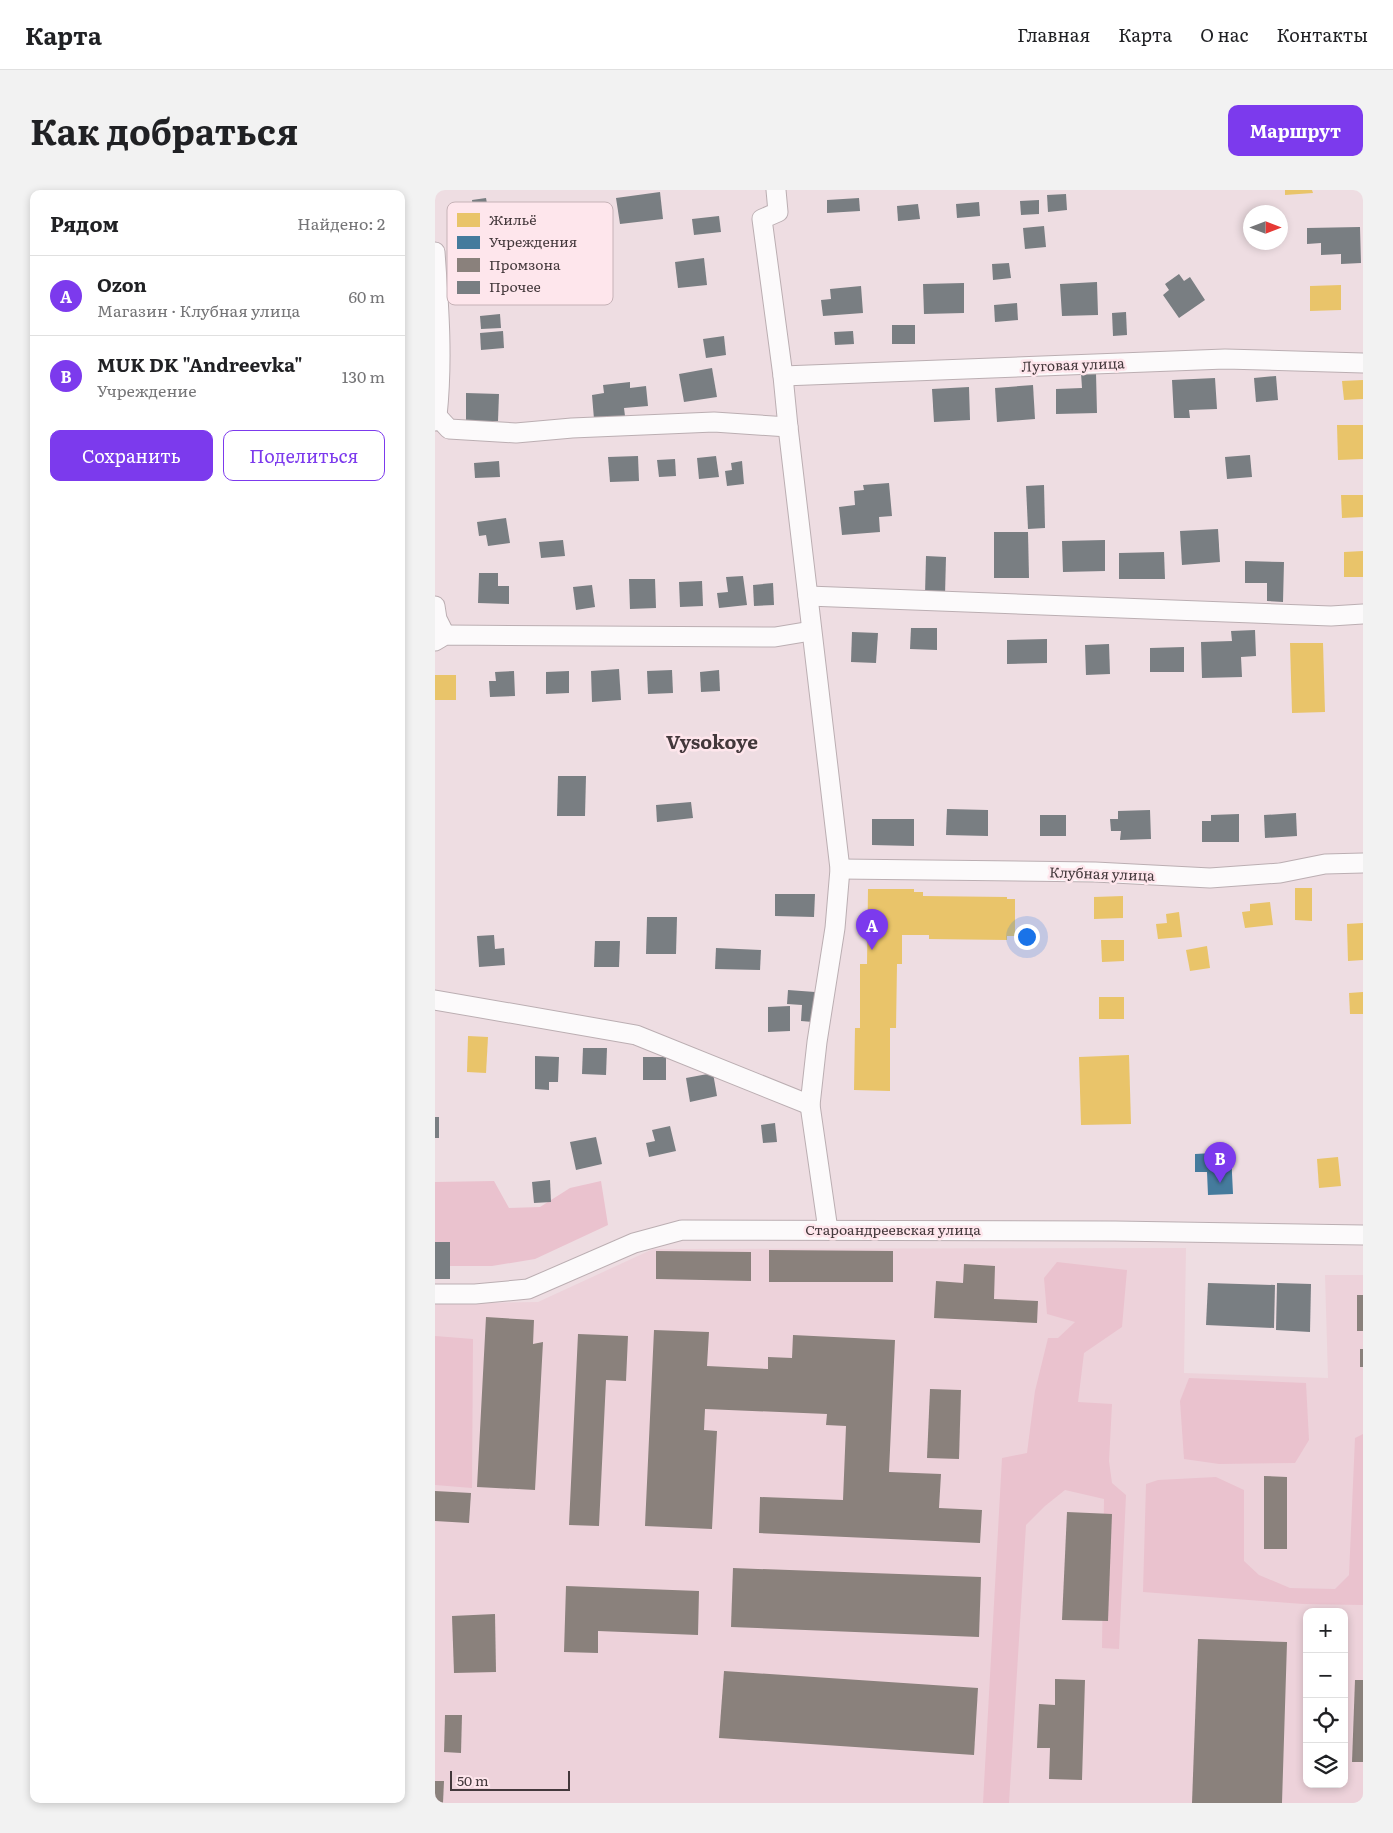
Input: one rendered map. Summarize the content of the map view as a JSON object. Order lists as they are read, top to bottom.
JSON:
{
  "streets": {
    "street": ["Луговая улица", "Клубная улица", "Староандреевская улица"]
  },
  "districts": ["Vysokoye"],
  "legend": [
    "Жильё",
    "Учреждения",
    "Промзона",
    "Прочее"
  ],
  "scale_bar": "50 m",
  "north": "right",
  "page": {
    "header": "Карта",
    "nav": [
      "Главная",
      "Карта",
      "О нас",
      "Контакты"
    ],
    "title": "Как добраться",
    "buttons": [
      "Маршрут",
      ["Сохранить", "Поделиться"]
    ],
    "heading": ["Рядом", "Найдено: 2"],
    "list": [
      {
        "mark": "A",
        "name": "Ozon",
        "note": "Магазин · Клубная улица",
        "value": "60 m"
      },
      {
        "mark": "B",
        "name": "MUK DK \"Andreevka\"",
        "note": "Учреждение",
        "value": "130 m"
      }
    ],
    "pins": ["A", "B"],
    "map_buttons": ["+", "−"],
    "scale": "50 m"
  }
}
